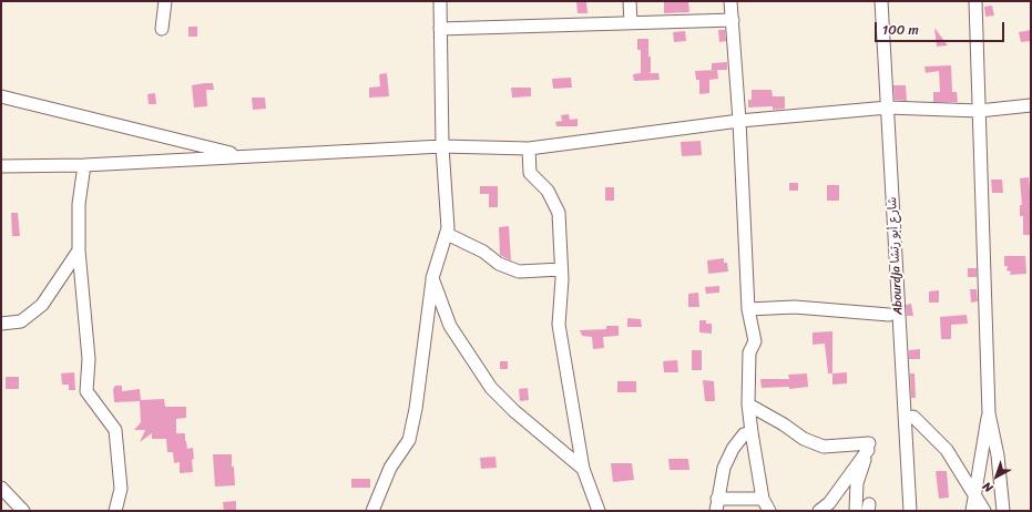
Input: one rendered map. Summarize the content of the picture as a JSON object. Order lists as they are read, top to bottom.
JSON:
{
  "streets": {
    "street": ["Abourdja شارع أبو رتشا"]
  },
  "scale_bar": "100 m",
  "north": "bottom left"
}
